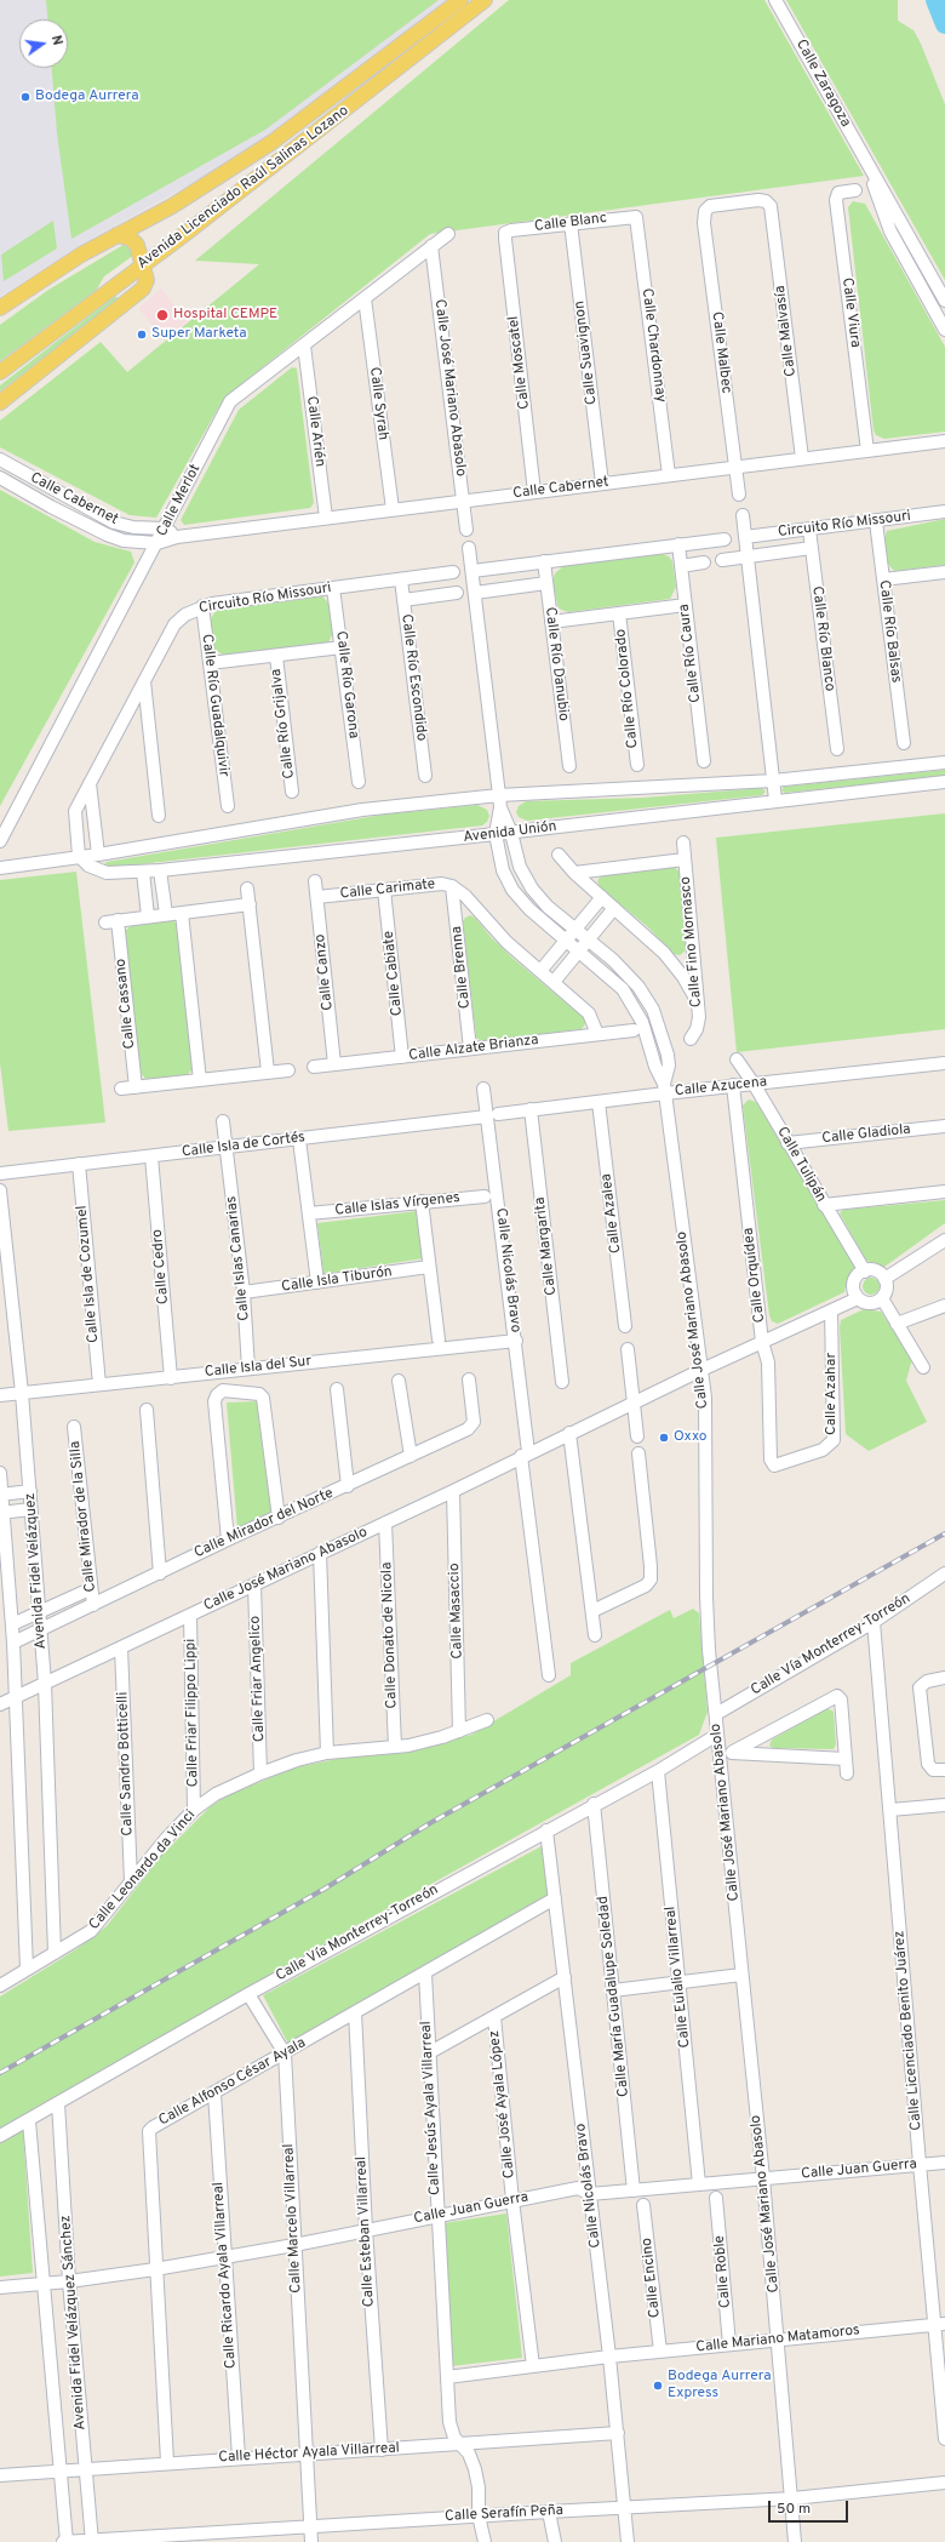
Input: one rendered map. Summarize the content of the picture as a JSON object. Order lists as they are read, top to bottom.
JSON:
{
  "streets": {
    "main road": ["Avenida Licenciado Raúl Salinas Lozano"],
    "street": [
      "Calle Zaragoza",
      "Calle Blanc",
      "Calle Viura",
      "Calle Malvasía",
      "Calle Chardonnay",
      "Calle Suavignon",
      "Calle Malbec",
      "Calle Moscatel",
      "Calle José Mariano Abasolo",
      "Calle Syrah",
      "Calle Arién",
      "Calle Cabernet",
      "Calle Merlot",
      "Circuito Río Missouri",
      "Calle Río Balsas",
      "Calle Río Blanco",
      "Calle Río Caura",
      "Calle Río Danubio",
      "Calle Río Escondido",
      "Calle Río Garona",
      "Calle Río Colorado",
      "Calle Río Guadalquivir",
      "Calle Río Grijalva",
      "Avenida Unión",
      "Calle Carimate",
      "Calle Fino Mornasco",
      "Calle Brenna",
      "Calle Canzo",
      "Calle Cabiate",
      "Calle Cassano",
      "Calle Alzate Brianza",
      "Calle Azucena",
      "Calle Gladiola",
      "Calle Isla de Cortés",
      "Calle Tulipán",
      "Calle Islas Vírgenes",
      "Calle Azalea",
      "Calle Margarita",
      "Calle Islas Canarias",
      "Calle Cedro",
      "Calle Nicolás Bravo",
      "Calle Isla de Cozumel",
      "Calle Orquídea",
      "Calle Isla Tiburón",
      "Calle Isla del Sur",
      "Calle Azahar",
      "Calle Mirador de la Silla",
      "Calle Mirador del Norte",
      "Avenida Fidel Velázquez",
      "Calle Masaccio",
      "Calle Donato de Nicola",
      "Calle Vía Monterrey-Torreón",
      "Calle Friar Angelico",
      "Calle Friar Filippo Lippi",
      "Calle Sandro Botticelli",
      "Calle Leonardo da Vinci",
      "Calle Eulalio Villarreal",
      "Calle María Guadalupe Soledad",
      "Calle Licenciado Benito Juárez",
      "Calle Alfonso César Ayala",
      "Calle José Ayala López",
      "Calle Jesús Ayala Villarreal",
      "Calle Juan Guerra",
      "Calle Marcelo Villarreal",
      "Calle Esteban Villarreal",
      "Calle Roble",
      "Calle Ricardo Ayala Villarreal",
      "Calle Encino",
      "Avenida Fidel Velázquez Sánchez",
      "Calle Mariano Matamoros",
      "Calle Héctor Ayala Villarreal",
      "Calle Serafín Peña"
    ]
  },
  "crossings": [
    ["Calle Blanc", "Calle Chardonnay"],
    ["Calle Blanc", "Calle Suavignon"],
    ["Calle Blanc", "Calle Moscatel"],
    ["Calle Viura", "Calle Cabernet"],
    ["Calle Malvasía", "Calle Malbec"],
    ["Calle Malvasía", "Calle Cabernet"],
    ["Calle Chardonnay", "Calle Cabernet"],
    ["Calle Suavignon", "Calle Cabernet"],
    ["Calle Malbec", "Calle Cabernet"],
    ["Calle Moscatel", "Calle Cabernet"],
    ["Calle José Mariano Abasolo", "Calle Cabernet"],
    ["Calle José Mariano Abasolo", "Calle Merlot"],
    ["Calle José Mariano Abasolo", "Avenida Unión"],
    ["Calle José Mariano Abasolo", "Calle Azucena"],
    ["Calle José Mariano Abasolo", "Calle Tulipán"],
    ["Calle José Mariano Abasolo", "Calle Nicolás Bravo"],
    ["Calle José Mariano Abasolo", "Calle Orquídea"],
    ["Calle José Mariano Abasolo", "Calle Azahar"],
    ["Calle José Mariano Abasolo", "Avenida Fidel Velázquez"],
    ["Calle José Mariano Abasolo", "Calle Masaccio"],
    ["Calle José Mariano Abasolo", "Calle Donato de Nicola"],
    ["Calle José Mariano Abasolo", "Calle Vía Monterrey-Torreón"],
    ["Calle José Mariano Abasolo", "Calle Friar Angelico"],
    ["Calle José Mariano Abasolo", "Calle Friar Filippo Lippi"],
    ["Calle José Mariano Abasolo", "Calle Sandro Botticelli"],
    ["Calle José Mariano Abasolo", "Calle Juan Guerra"],
    ["Calle José Mariano Abasolo", "Calle Mariano Matamoros"],
    ["Calle José Mariano Abasolo", "Calle Serafín Peña"],
    ["Calle Syrah", "Calle Cabernet"],
    ["Calle Syrah", "Calle Merlot"],
    ["Calle Arién", "Calle Cabernet"],
    ["Calle Arién", "Calle Merlot"],
    ["Calle Cabernet", "Calle Merlot"],
    ["Circuito Río Missouri", "Calle Río Balsas"],
    ["Circuito Río Missouri", "Calle Río Blanco"],
    ["Circuito Río Missouri", "Calle Río Escondido"],
    ["Circuito Río Missouri", "Calle Río Garona"],
    ["Circuito Río Missouri", "Calle Río Guadalquivir"],
    ["Circuito Río Missouri", "Avenida Unión"],
    ["Calle Carimate", "Calle Brenna"],
    ["Calle Carimate", "Calle Canzo"],
    ["Calle Carimate", "Calle Cabiate"],
    ["Calle Carimate", "Calle Alzate Brianza"],
    ["Calle Brenna", "Calle Alzate Brianza"],
    ["Calle Canzo", "Calle Alzate Brianza"],
    ["Calle Cabiate", "Calle Alzate Brianza"],
    ["Calle Azucena", "Calle Isla de Cortés"],
    ["Calle Azucena", "Calle Tulipán"],
    ["Calle Azucena", "Calle Azalea"],
    ["Calle Azucena", "Calle Margarita"],
    ["Calle Azucena", "Calle Nicolás Bravo"],
    ["Calle Azucena", "Calle Orquídea"],
    ["Calle Gladiola", "Calle Tulipán"],
    ["Calle Isla de Cortés", "Calle Islas Canarias"],
    ["Calle Isla de Cortés", "Calle Cedro"],
    ["Calle Isla de Cortés", "Calle Nicolás Bravo"],
    ["Calle Isla de Cortés", "Calle Isla de Cozumel"],
    ["Calle Islas Canarias", "Calle Isla Tiburón"],
    ["Calle Islas Canarias", "Calle Isla del Sur"],
    ["Calle Cedro", "Calle Isla del Sur"],
    ["Calle Nicolás Bravo", "Calle Isla del Sur"],
    ["Calle Nicolás Bravo", "Calle Vía Monterrey-Torreón"],
    ["Calle Nicolás Bravo", "Calle Alfonso César Ayala"],
    ["Calle Nicolás Bravo", "Calle Juan Guerra"],
    ["Calle Nicolás Bravo", "Calle Mariano Matamoros"],
    ["Calle Nicolás Bravo", "Calle Héctor Ayala Villarreal"],
    ["Calle Nicolás Bravo", "Calle Serafín Peña"],
    ["Calle Isla de Cozumel", "Calle Isla del Sur"],
    ["Calle Orquídea", "Calle Azahar"],
    ["Calle Isla del Sur", "Avenida Fidel Velázquez"],
    ["Calle Mirador de la Silla", "Calle Mirador del Norte"],
    ["Calle Mirador del Norte", "Avenida Fidel Velázquez"],
    ["Avenida Fidel Velázquez", "Calle Leonardo da Vinci"],
    ["Calle Masaccio", "Calle Leonardo da Vinci"],
    ["Calle Donato de Nicola", "Calle Leonardo da Vinci"],
    ["Calle Vía Monterrey-Torreón", "Calle Eulalio Villarreal"],
    ["Calle Vía Monterrey-Torreón", "Calle María Guadalupe Soledad"],
    ["Calle Vía Monterrey-Torreón", "Calle Licenciado Benito Juárez"],
    ["Calle Vía Monterrey-Torreón", "Calle Marcelo Villarreal"],
    ["Calle Vía Monterrey-Torreón", "Avenida Fidel Velázquez Sánchez"],
    ["Calle Friar Angelico", "Calle Leonardo da Vinci"],
    ["Calle Friar Filippo Lippi", "Calle Leonardo da Vinci"],
    ["Calle Sandro Botticelli", "Calle Leonardo da Vinci"],
    ["Calle Eulalio Villarreal", "Calle Juan Guerra"],
    ["Calle María Guadalupe Soledad", "Calle Juan Guerra"],
    ["Calle Licenciado Benito Juárez", "Calle Juan Guerra"],
    ["Calle Licenciado Benito Juárez", "Calle Mariano Matamoros"],
    ["Calle Alfonso César Ayala", "Calle Jesús Ayala Villarreal"],
    ["Calle Alfonso César Ayala", "Calle Juan Guerra"],
    ["Calle Alfonso César Ayala", "Calle Marcelo Villarreal"],
    ["Calle Alfonso César Ayala", "Calle Esteban Villarreal"],
    ["Calle Alfonso César Ayala", "Calle Ricardo Ayala Villarreal"],
    ["Calle Alfonso César Ayala", "Calle Héctor Ayala Villarreal"],
    ["Calle José Ayala López", "Calle Juan Guerra"],
    ["Calle José Ayala López", "Calle Mariano Matamoros"],
    ["Calle Jesús Ayala Villarreal", "Calle Juan Guerra"],
    ["Calle Jesús Ayala Villarreal", "Calle Mariano Matamoros"],
    ["Calle Jesús Ayala Villarreal", "Calle Héctor Ayala Villarreal"],
    ["Calle Jesús Ayala Villarreal", "Calle Serafín Peña"],
    ["Calle Juan Guerra", "Calle Marcelo Villarreal"],
    ["Calle Juan Guerra", "Calle Esteban Villarreal"],
    ["Calle Juan Guerra", "Calle Ricardo Ayala Villarreal"],
    ["Calle Juan Guerra", "Avenida Fidel Velázquez Sánchez"],
    ["Calle Marcelo Villarreal", "Calle Héctor Ayala Villarreal"],
    ["Calle Marcelo Villarreal", "Calle Serafín Peña"],
    ["Calle Esteban Villarreal", "Calle Héctor Ayala Villarreal"],
    ["Calle Roble", "Calle Mariano Matamoros"],
    ["Calle Ricardo Ayala Villarreal", "Calle Héctor Ayala Villarreal"],
    ["Calle Encino", "Calle Mariano Matamoros"],
    ["Avenida Fidel Velázquez Sánchez", "Calle Héctor Ayala Villarreal"],
    ["Avenida Fidel Velázquez Sánchez", "Calle Serafín Peña"]
  ],
  "places": [
    "Bodega Aurrera",
    "Hospital CEMPE",
    "Super Marketa",
    "Oxxo",
    "Bodega Aurrera Express"
  ],
  "scale_bar": "50 m",
  "north": "right"
}
